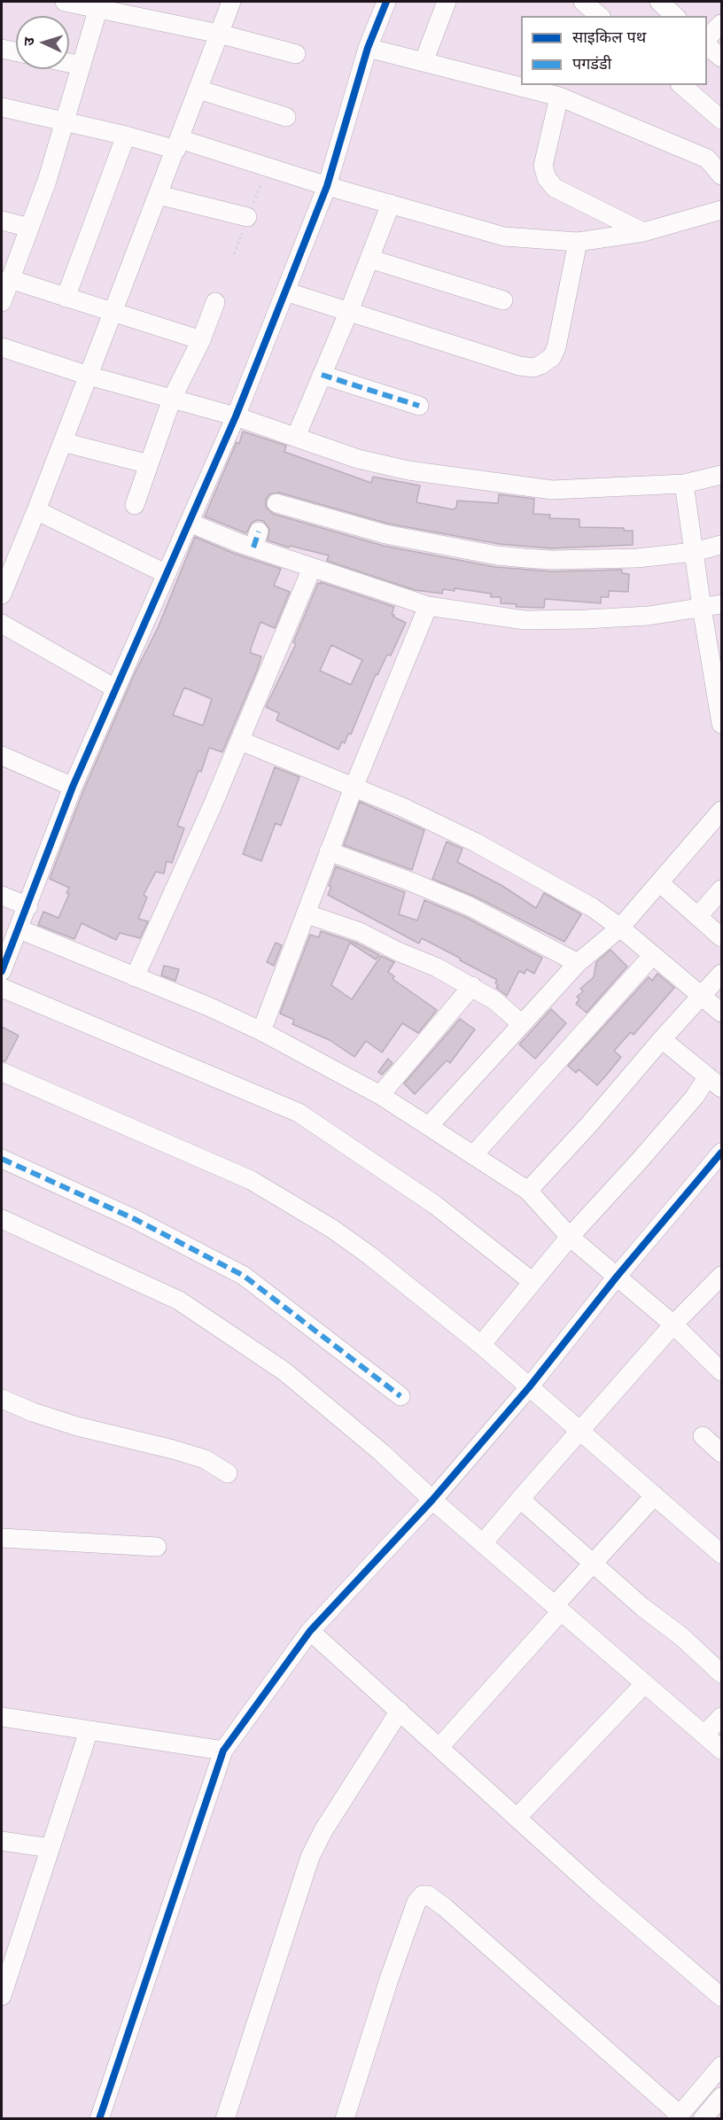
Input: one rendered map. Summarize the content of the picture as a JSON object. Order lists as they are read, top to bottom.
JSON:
{
  "legend": ["साइकिल पथ", "पगडंडी"],
  "north": "left"
}
